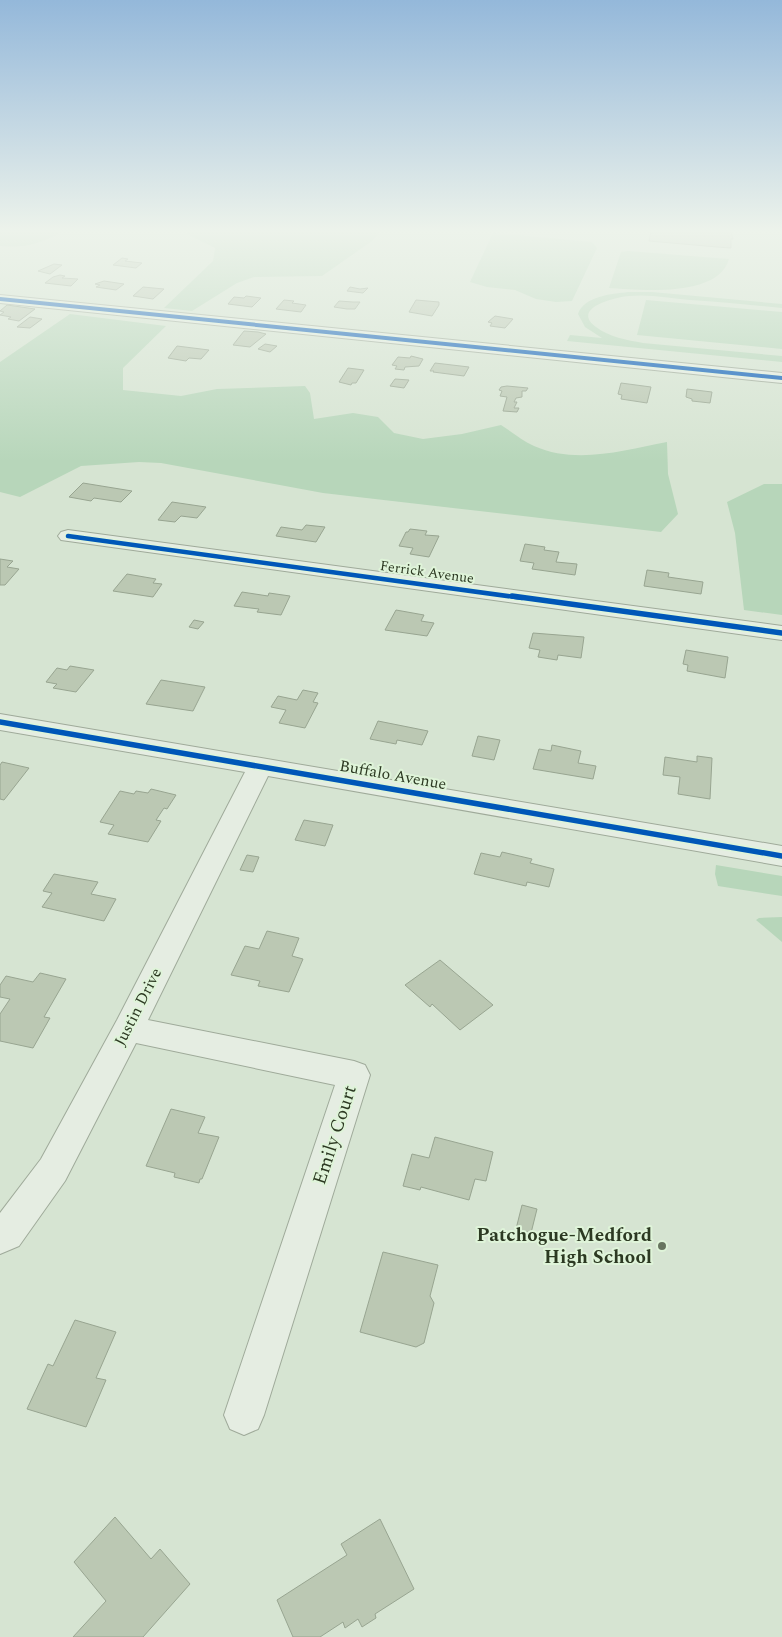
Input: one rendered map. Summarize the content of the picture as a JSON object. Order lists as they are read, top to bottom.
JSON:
{
  "streets": {
    "street": [
      "Ferrick Avenue",
      "Buffalo Avenue",
      "Justin Drive",
      "Emily Court"
    ]
  },
  "crossings": [
    ["Buffalo Avenue", "Justin Drive"],
    ["Justin Drive", "Emily Court"]
  ],
  "places": ["Patchogue-Medford High School"]
}
